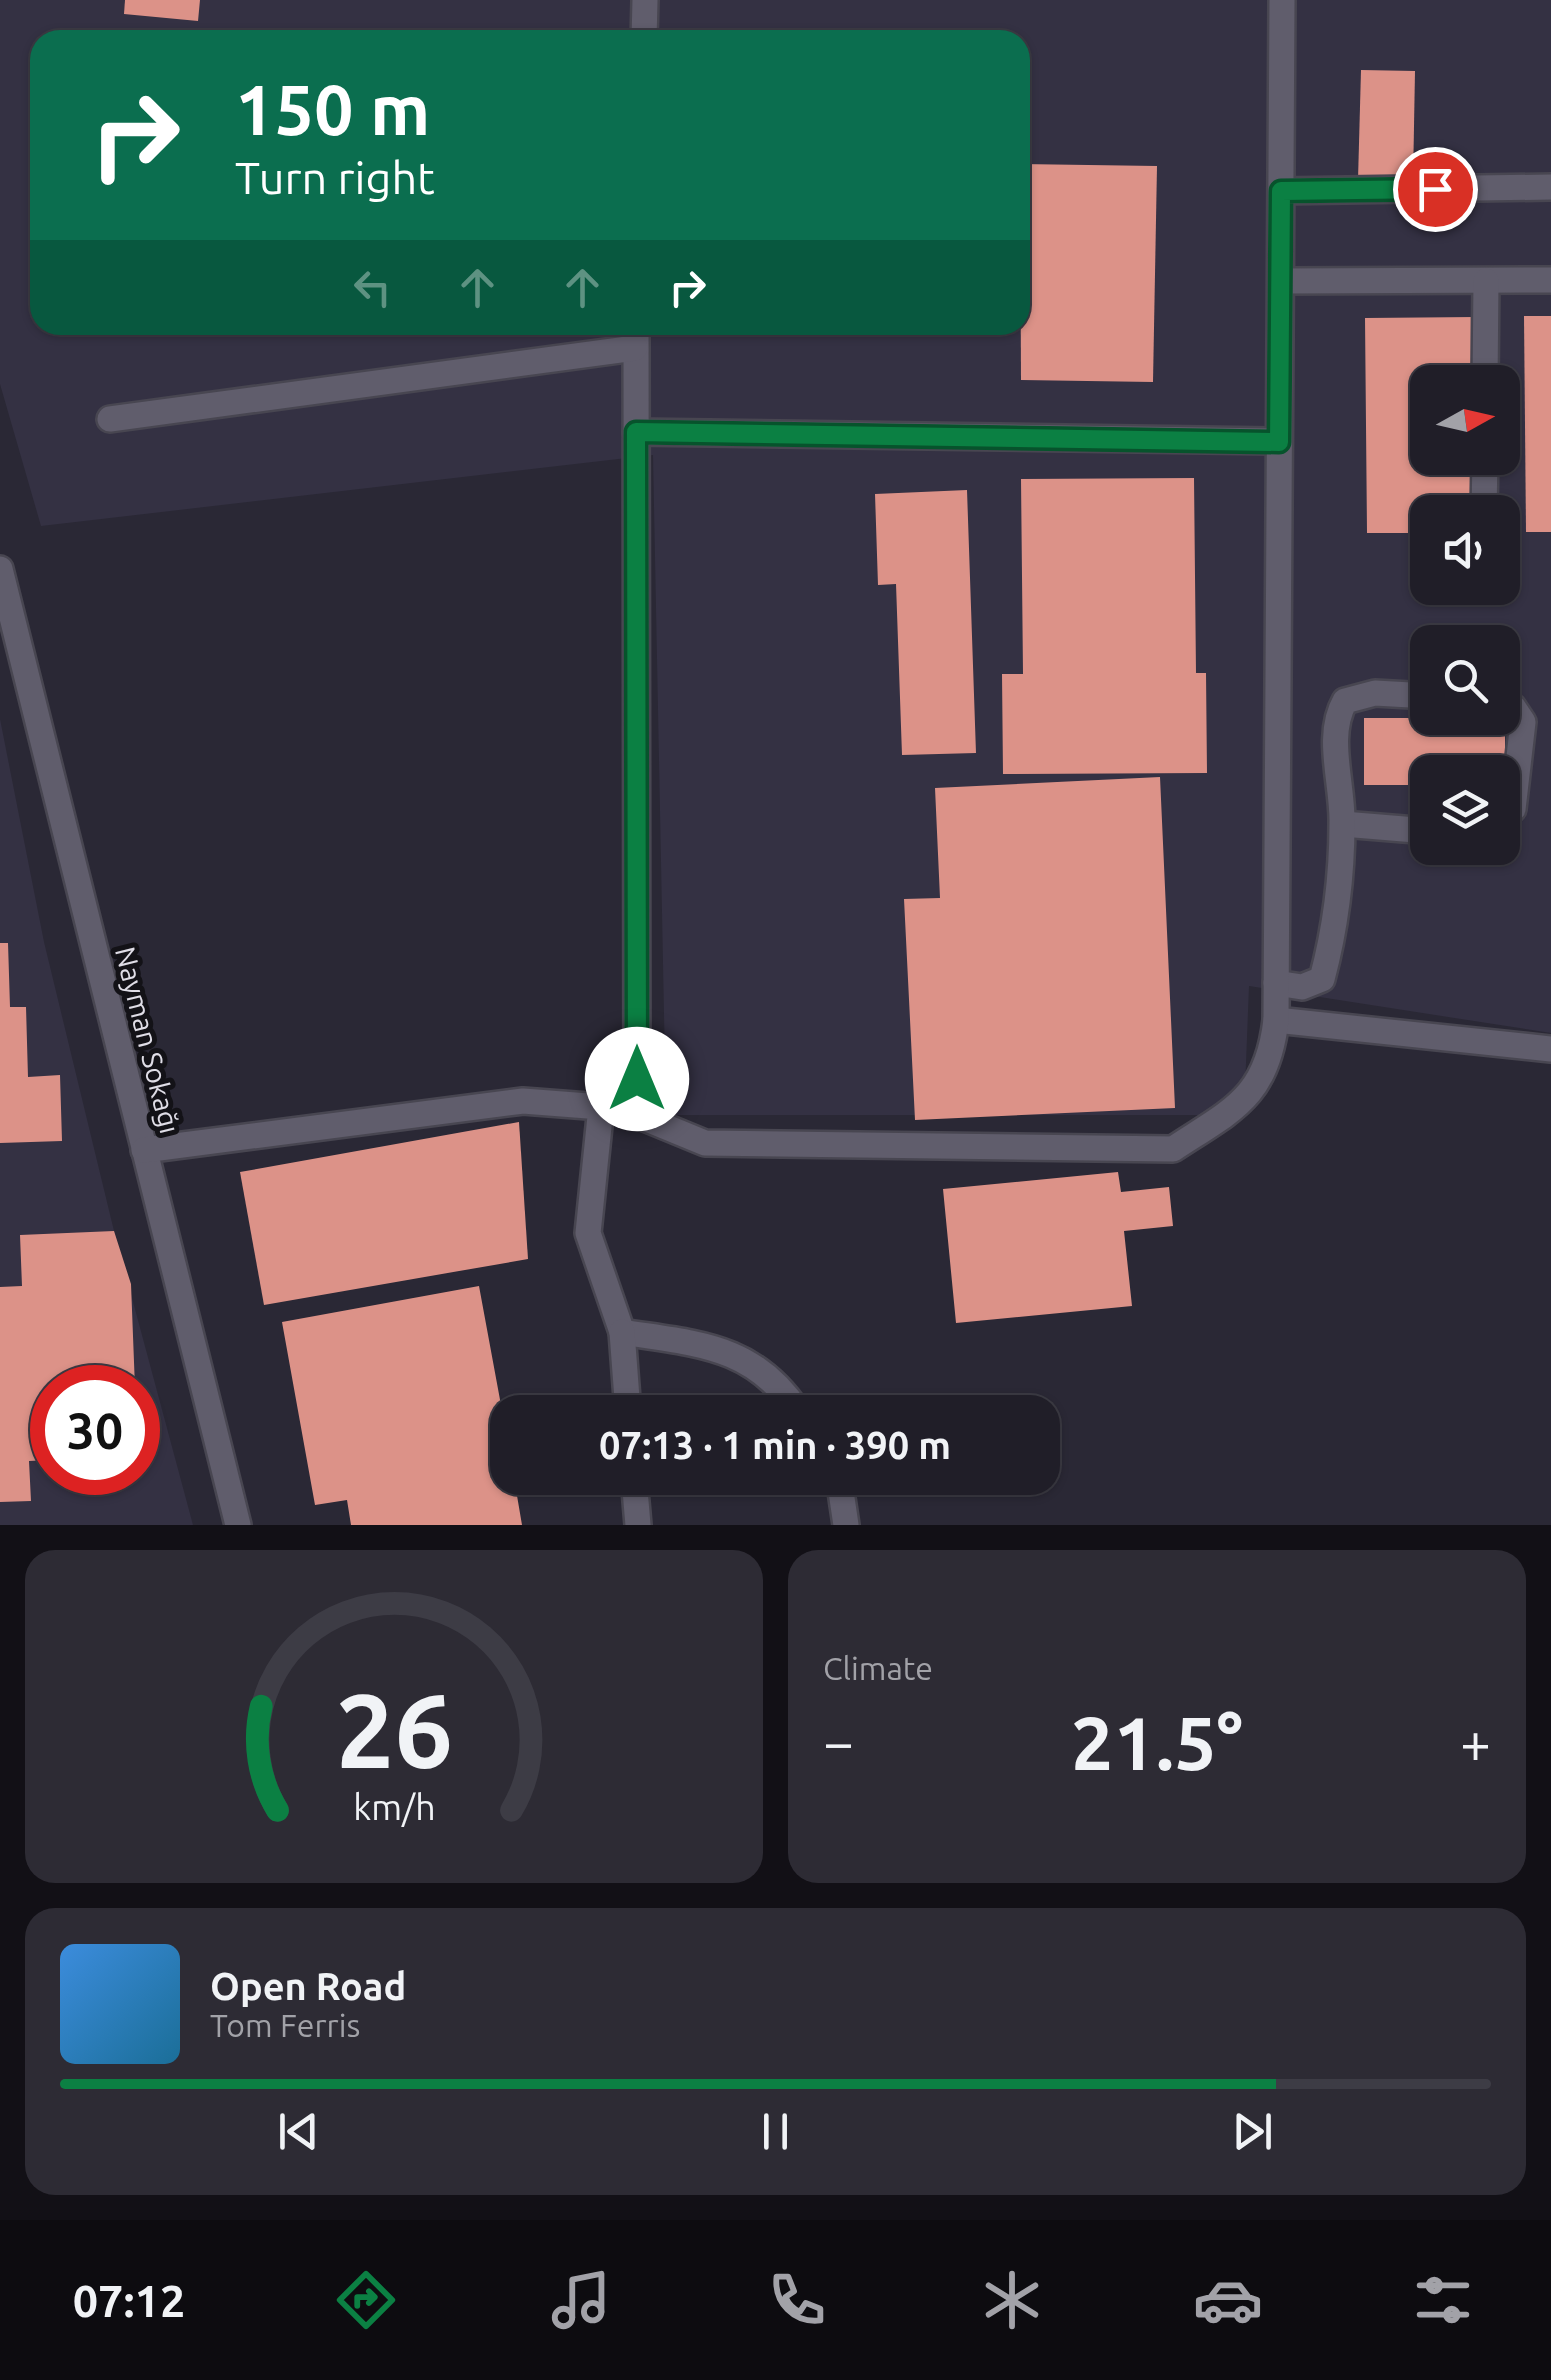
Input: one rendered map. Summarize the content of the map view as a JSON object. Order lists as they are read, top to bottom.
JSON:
{
  "streets": {
    "street": ["Nayman Sokağı"]
  },
  "north": "right",
  "page": {
    "turn": ["150 m", "Turn right"],
    "limit": "30",
    "trip": "07:13 · 1 min · 390 m",
    "tile": "Climate",
    "heat": ["−", "21.5°", "+"],
    "song": ["Open Road", "Tom Ferris"],
    "tabs": "07:12",
    "gauge": ["26", "km/h"]
  }
}
